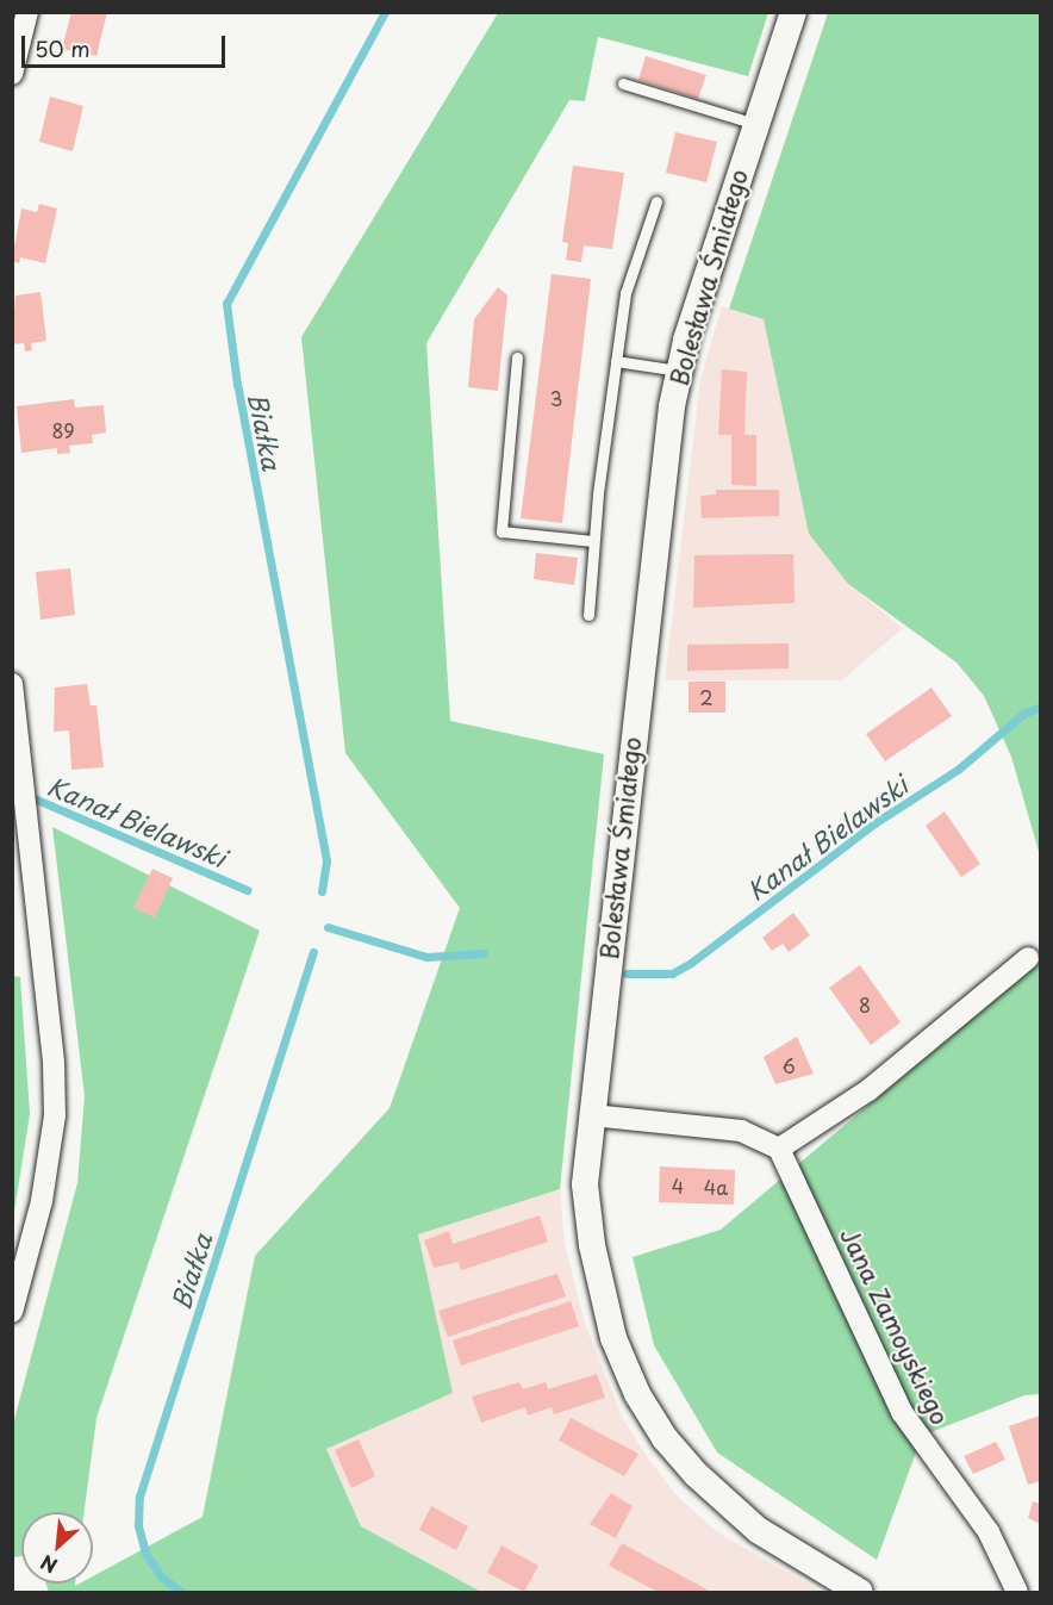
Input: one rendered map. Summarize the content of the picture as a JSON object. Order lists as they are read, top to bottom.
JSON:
{
  "streets": {
    "street": ["Bolesława Śmiałego", "Jana Zamoyskiego"]
  },
  "water": ["Białka", "Kanał Bielawski"],
  "house_numbers": [
    "3",
    "89",
    "2",
    "8",
    "6",
    "4",
    "4a"
  ],
  "scale_bar": "50 m",
  "north": "bottom left"
}
